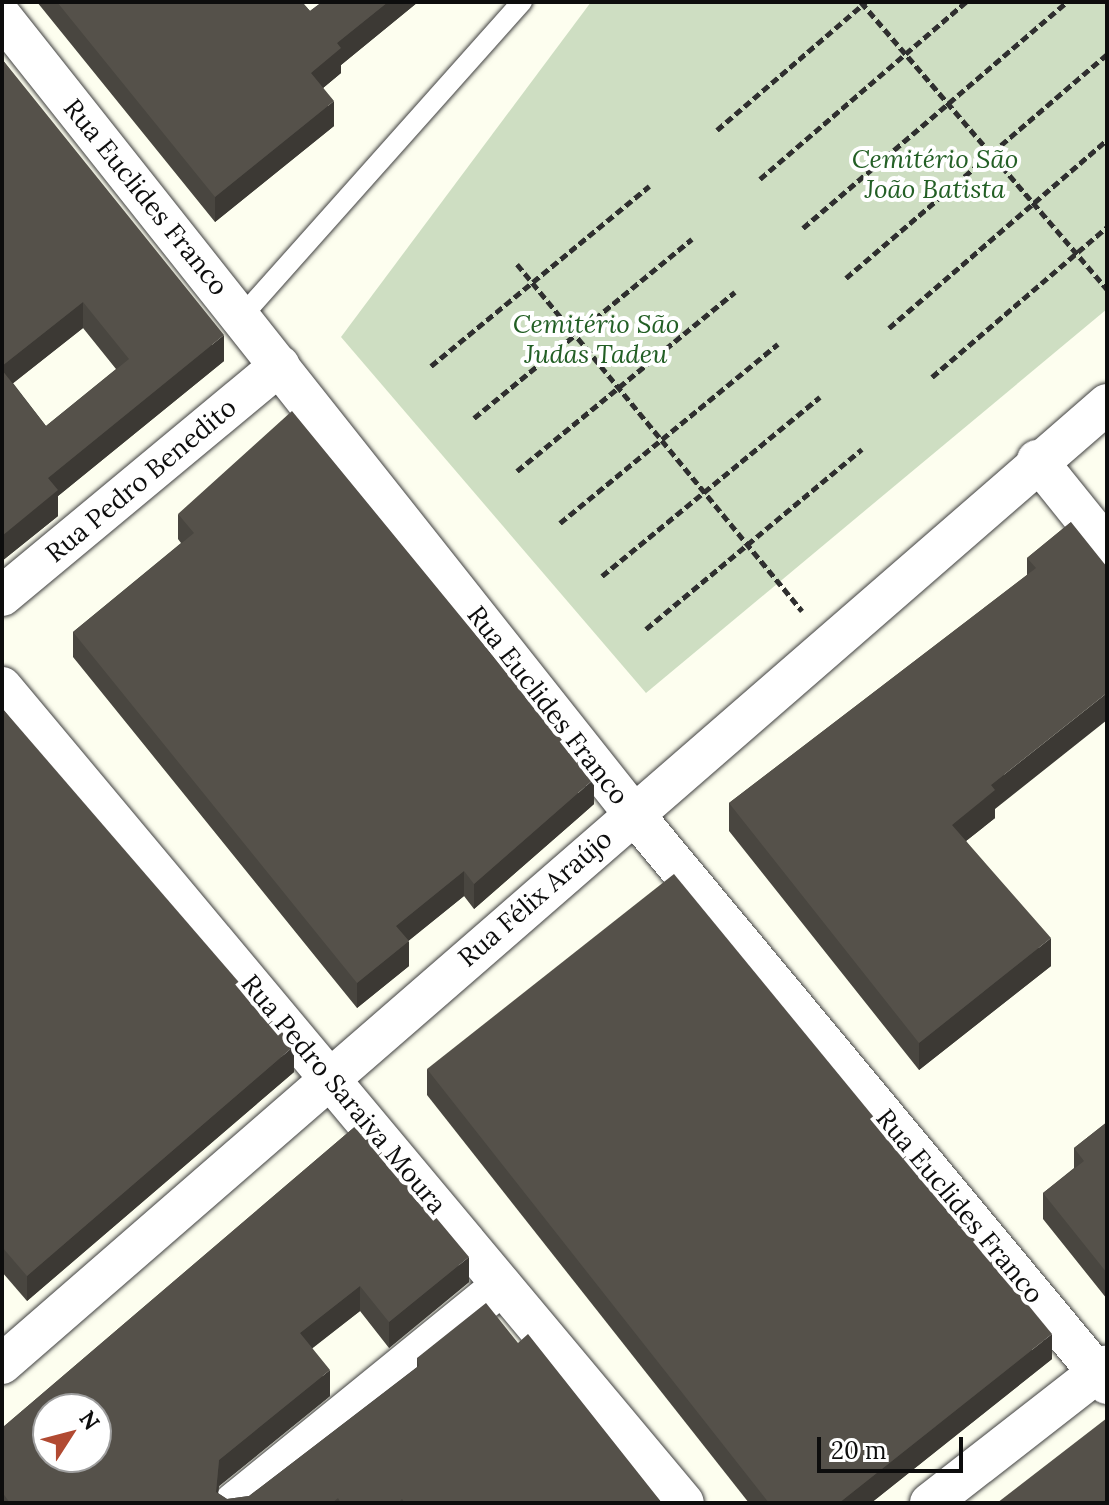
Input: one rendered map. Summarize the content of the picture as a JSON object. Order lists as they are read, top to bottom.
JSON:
{
  "streets": {
    "street": [
      "Rua Euclides Franco",
      "Rua Pedro Benedito",
      "Rua Félix Araújo",
      "Rua Pedro Saraiva Moura"
    ]
  },
  "crossings": [
    ["Rua Euclides Franco", "Rua Pedro Benedito"],
    ["Rua Euclides Franco", "Rua Félix Araújo"],
    ["Rua Félix Araújo", "Rua Pedro Saraiva Moura"]
  ],
  "parks": ["Cemitério São João Batista", "Cemitério São Judas Tadeu"],
  "scale_bar": "20 m",
  "north": "top right"
}
